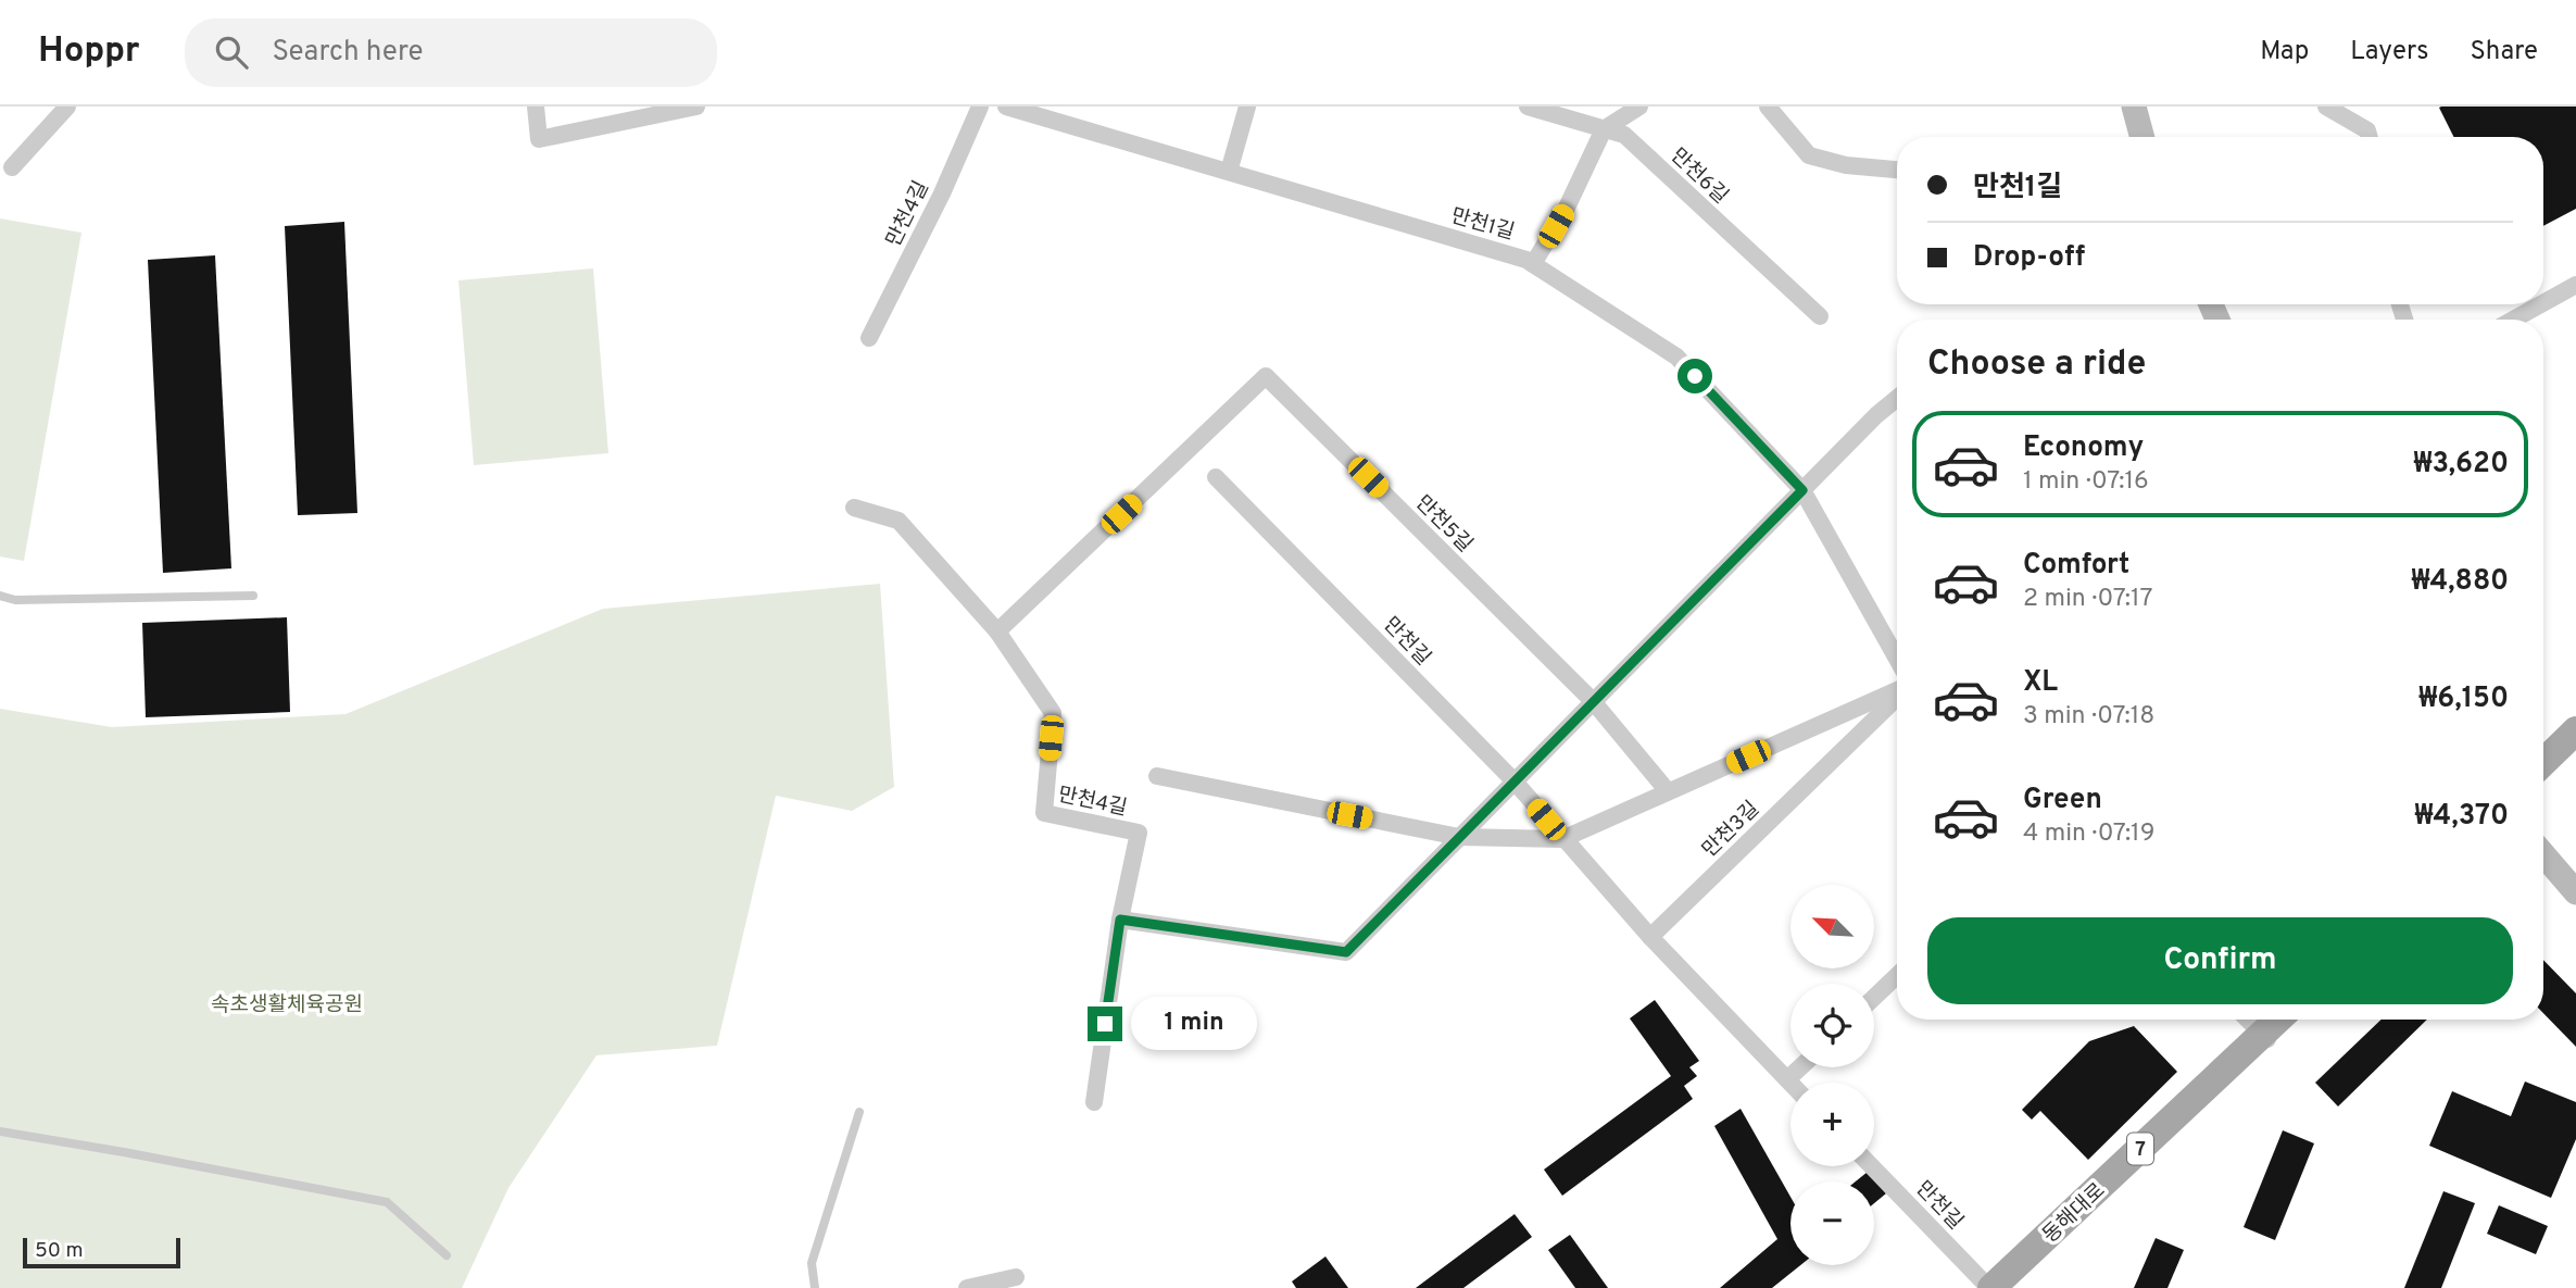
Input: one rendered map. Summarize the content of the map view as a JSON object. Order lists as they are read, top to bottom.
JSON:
{
  "streets": {
    "main road": ["7", "동해대로"],
    "street": [
      "만천6길",
      "만천4길",
      "만천1길",
      "만천5길",
      "만천길",
      "만천3길"
    ]
  },
  "crossings": [
    ["만천4길", "만천5길"],
    ["만천길", "만천3길"],
    ["만천길", "동해대로"]
  ],
  "parks": ["속초생활체육공원"],
  "scale_bar": "50 m",
  "north": "top left",
  "page": {
    "header": "Hoppr",
    "search": "Search here",
    "nav": ["Map", "Layers", "Share"],
    "banner": ["만천1길", "Drop-off"],
    "heading": "Choose a ride",
    "list": [
      {
        "name": "Economy",
        "note": "1 min · 07:16",
        "value": "₩3,620"
      },
      {
        "name": "Comfort",
        "note": "2 min · 07:17",
        "value": "₩4,880"
      },
      {
        "name": "XL",
        "note": "3 min · 07:18",
        "value": "₩6,150"
      },
      {
        "name": "Green",
        "note": "4 min · 07:19",
        "value": "₩4,370"
      }
    ],
    "map_buttons": ["+", "−"],
    "buttons": "Confirm",
    "bubble": "1 min",
    "scale": "50 m"
  }
}
